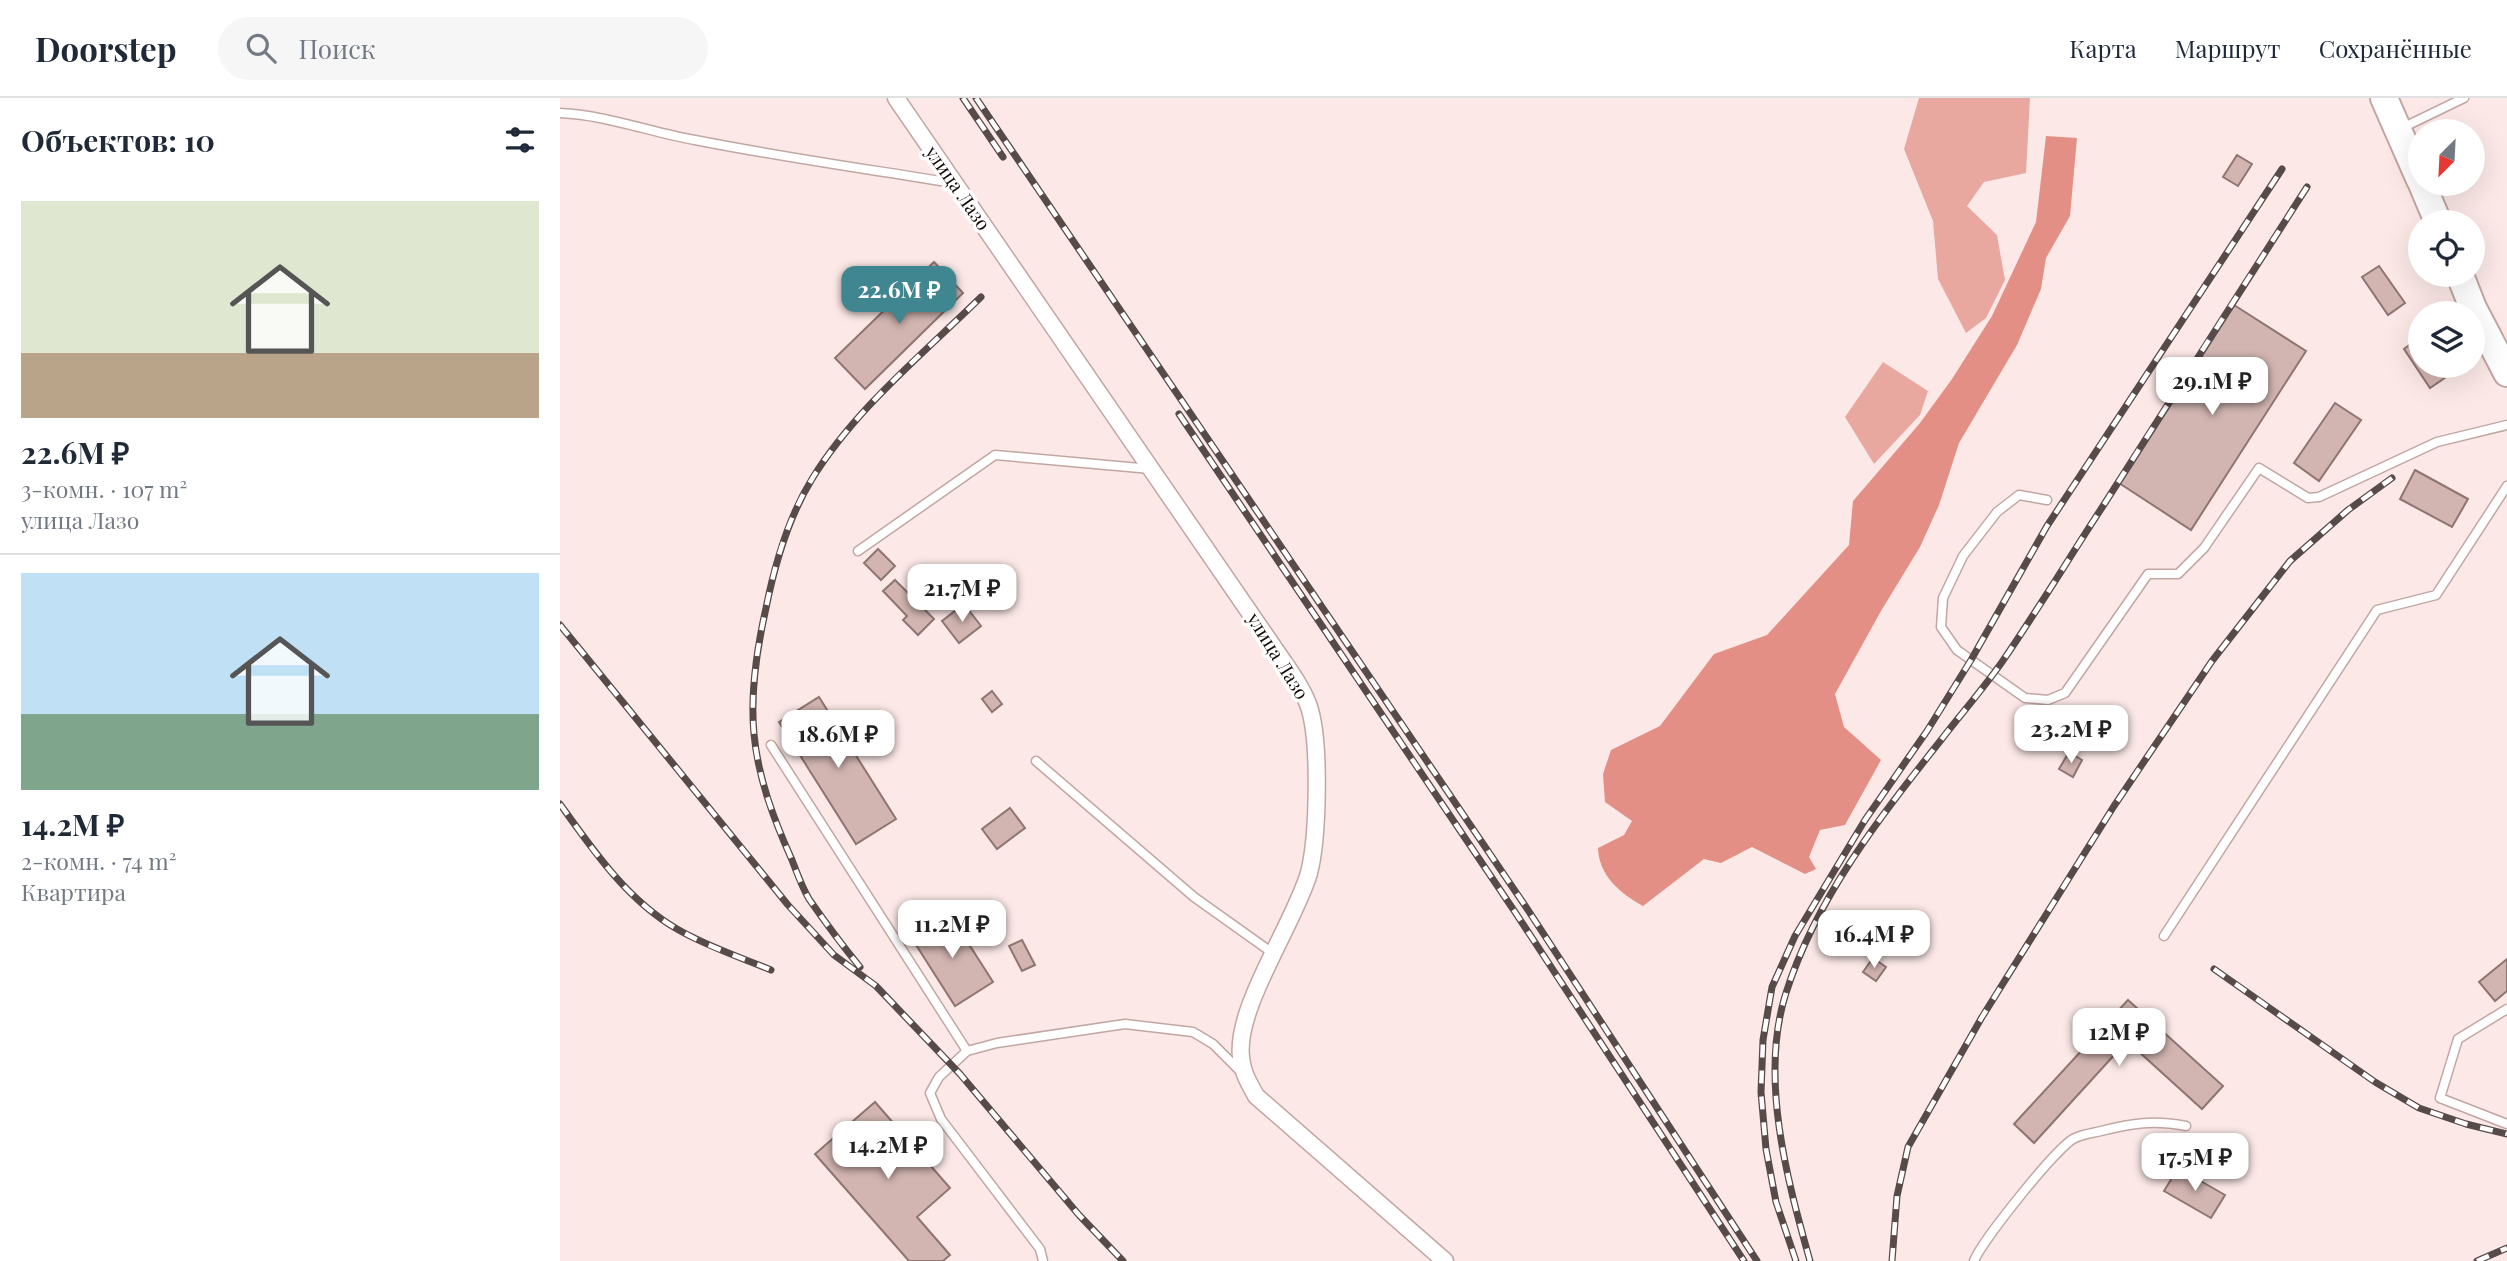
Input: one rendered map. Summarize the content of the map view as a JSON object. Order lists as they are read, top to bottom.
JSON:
{
  "streets": {
    "street": ["улица Лазо"]
  },
  "north": "bottom left",
  "page": {
    "header": "Doorstep",
    "search": "Поиск",
    "nav": ["Карта", "Маршрут", "Сохранённые"],
    "heading": "Объектов: 10",
    "list": [
      {
        "name": "22.6M ₽",
        "note": "3-комн. · 107 m² · улица Лазо"
      },
      {
        "name": "14.2M ₽",
        "note": "2-комн. · 74 m² · Квартира"
      }
    ],
    "price": [
      "22.6M ₽",
      "29.1M ₽",
      "21.7M ₽",
      "23.2M ₽",
      "18.6M ₽",
      "11.2M ₽",
      "16.4M ₽",
      "12M ₽",
      "14.2M ₽",
      "17.5M ₽"
    ]
  }
}
